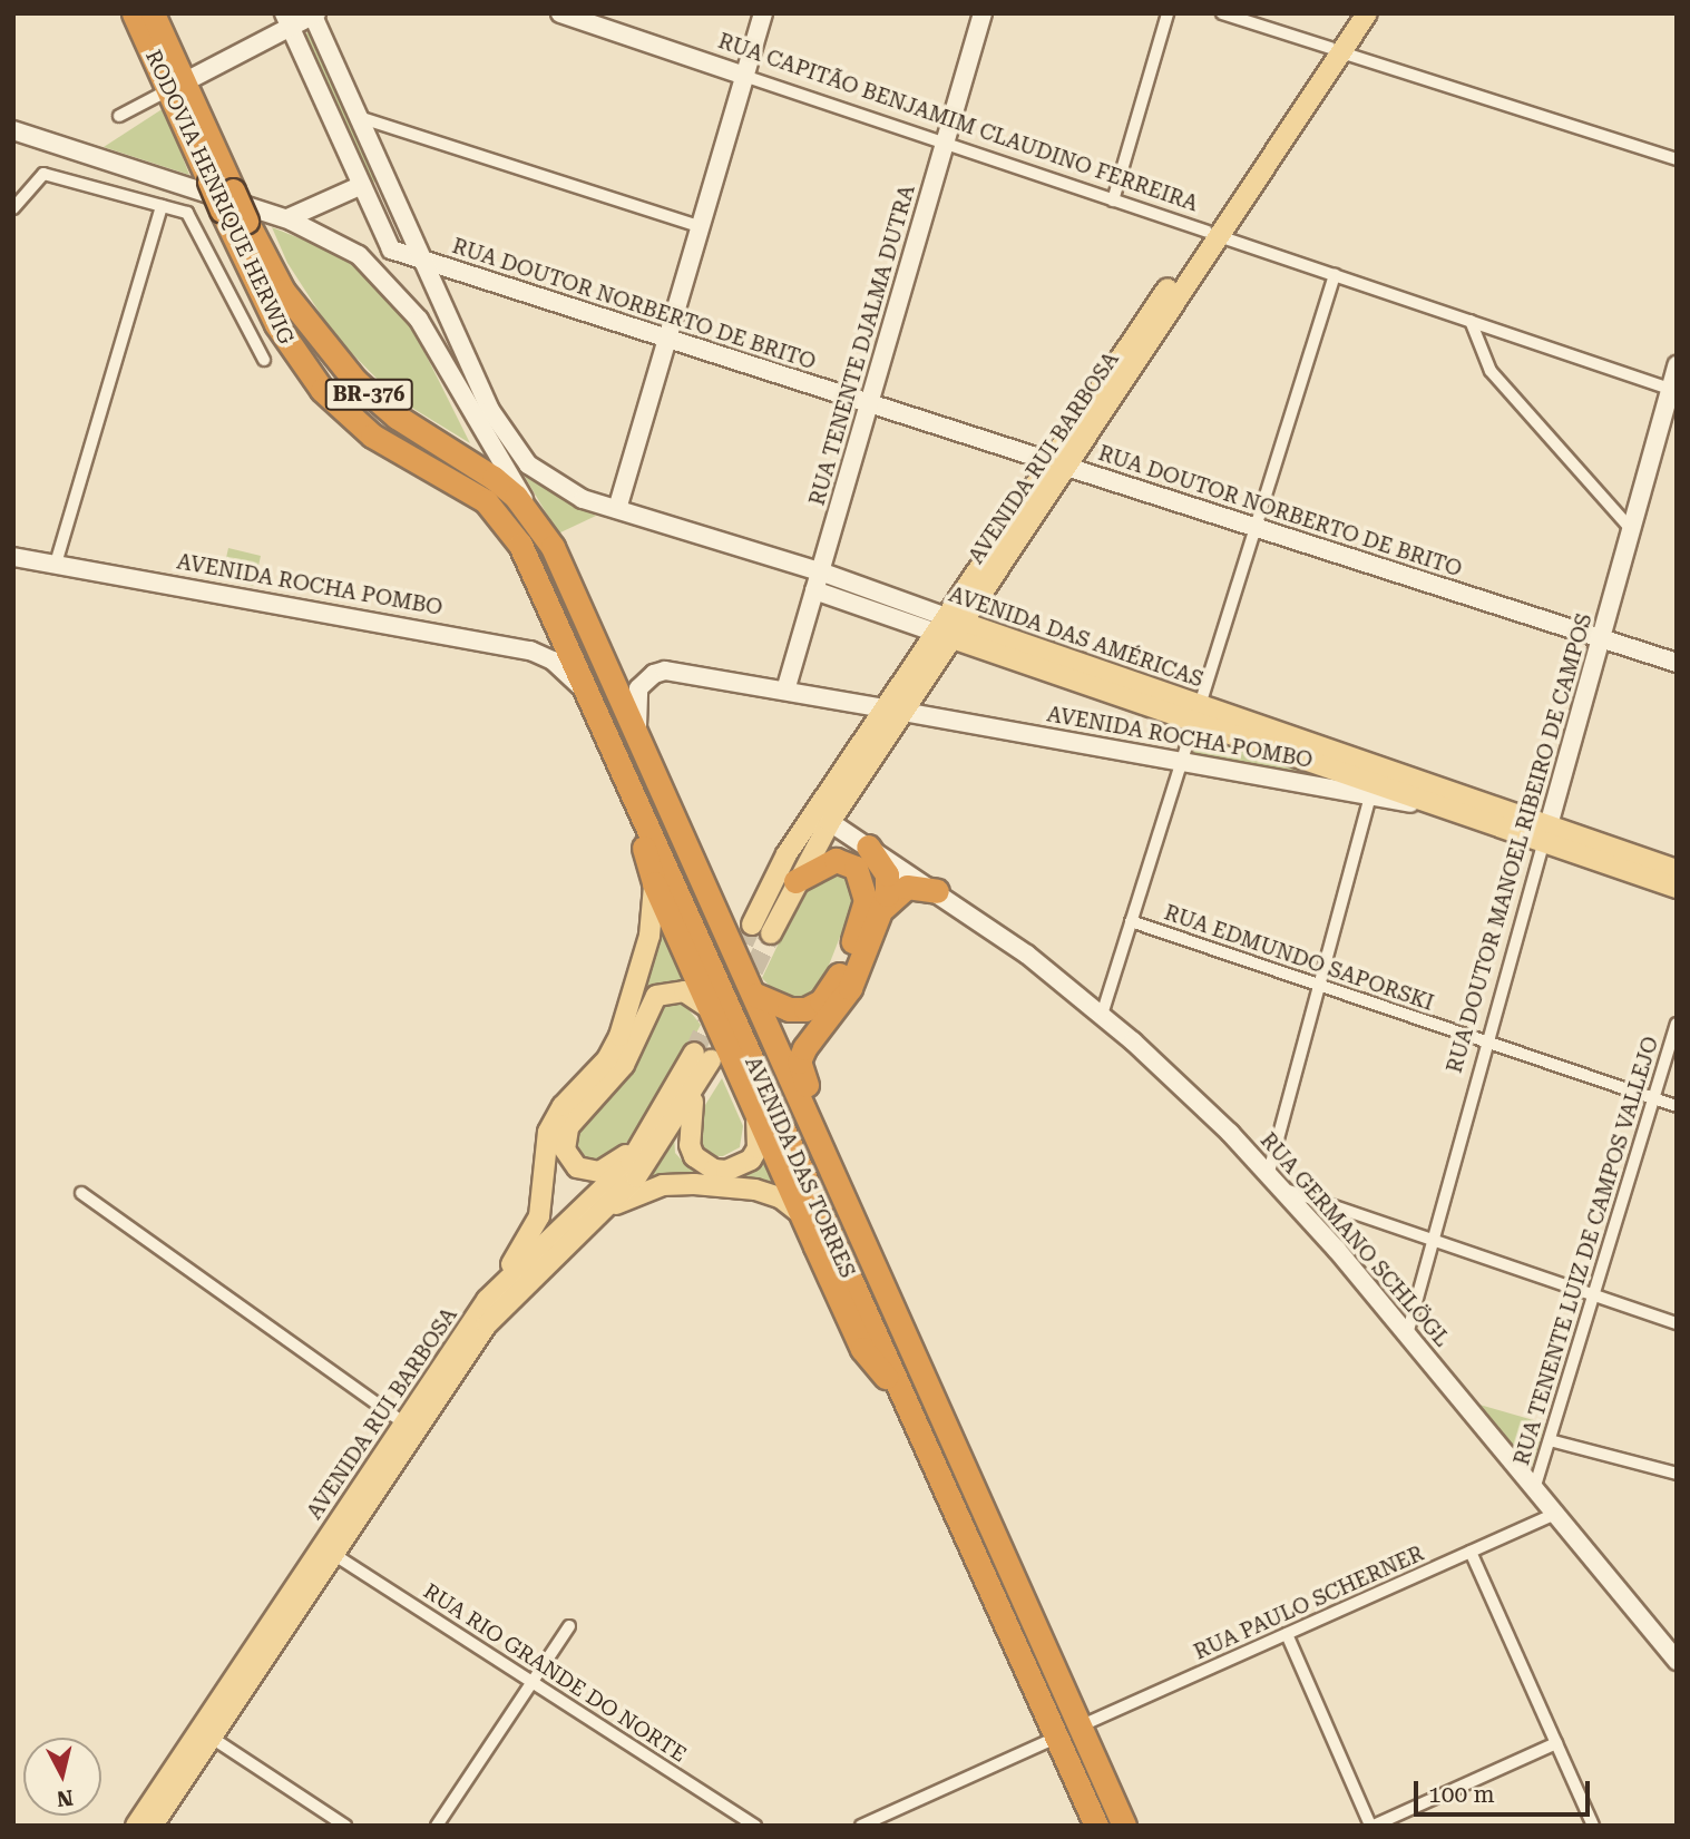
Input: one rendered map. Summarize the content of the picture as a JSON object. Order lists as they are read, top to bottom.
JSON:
{
  "streets": {
    "highway": ["RODOVIA HENRIQUE HERWIG", "BR-376", "AVENIDA DAS TORRES"],
    "main road": [
      "RUA CAPITÃO BENJAMIM CLAUDINO FERREIRA",
      "RUA DOUTOR NORBERTO DE BRITO",
      "RUA TENENTE DJALMA DUTRA",
      "AVENIDA RUI BARBOSA",
      "AVENIDA ROCHA POMBO",
      "AVENIDA DAS AMÉRICAS",
      "RUA DOUTOR MANOEL RIBEIRO DE CAMPOS",
      "RUA GERMANO SCHLÖGL"
    ],
    "street": [
      "RUA EDMUNDO SAPORSKI",
      "RUA TENENTE LUIZ DE CAMPOS VALLEJO",
      "RUA PAULO SCHERNER",
      "RUA RIO GRANDE DO NORTE"
    ]
  },
  "crossings": [
    ["RUA CAPITÃO BENJAMIM CLAUDINO FERREIRA", "RUA TENENTE DJALMA DUTRA"],
    ["RUA CAPITÃO BENJAMIM CLAUDINO FERREIRA", "AVENIDA RUI BARBOSA"],
    ["RUA CAPITÃO BENJAMIM CLAUDINO FERREIRA", "RUA DOUTOR MANOEL RIBEIRO DE CAMPOS"],
    ["RODOVIA HENRIQUE HERWIG", "AVENIDA DAS TORRES"],
    ["RUA DOUTOR NORBERTO DE BRITO", "RUA TENENTE DJALMA DUTRA"],
    ["RUA DOUTOR NORBERTO DE BRITO", "AVENIDA RUI BARBOSA"],
    ["RUA DOUTOR NORBERTO DE BRITO", "RUA DOUTOR MANOEL RIBEIRO DE CAMPOS"],
    ["RUA TENENTE DJALMA DUTRA", "AVENIDA ROCHA POMBO"],
    ["RUA TENENTE DJALMA DUTRA", "AVENIDA DAS AMÉRICAS"],
    ["AVENIDA RUI BARBOSA", "AVENIDA ROCHA POMBO"],
    ["AVENIDA RUI BARBOSA", "AVENIDA DAS AMÉRICAS"],
    ["AVENIDA RUI BARBOSA", "RUA GERMANO SCHLÖGL"],
    ["AVENIDA RUI BARBOSA", "RUA RIO GRANDE DO NORTE"],
    ["AVENIDA ROCHA POMBO", "AVENIDA DAS AMÉRICAS"],
    ["AVENIDA ROCHA POMBO", "AVENIDA DAS TORRES"],
    ["AVENIDA DAS AMÉRICAS", "RUA DOUTOR MANOEL RIBEIRO DE CAMPOS"],
    ["RUA DOUTOR MANOEL RIBEIRO DE CAMPOS", "RUA EDMUNDO SAPORSKI"],
    ["RUA DOUTOR MANOEL RIBEIRO DE CAMPOS", "RUA GERMANO SCHLÖGL"],
    ["RUA EDMUNDO SAPORSKI", "RUA TENENTE LUIZ DE CAMPOS VALLEJO"],
    ["AVENIDA DAS TORRES", "RUA PAULO SCHERNER"],
    ["RUA GERMANO SCHLÖGL", "RUA TENENTE LUIZ DE CAMPOS VALLEJO"],
    ["RUA GERMANO SCHLÖGL", "RUA PAULO SCHERNER"]
  ],
  "scale_bar": "100 m",
  "north": "bottom"
}
